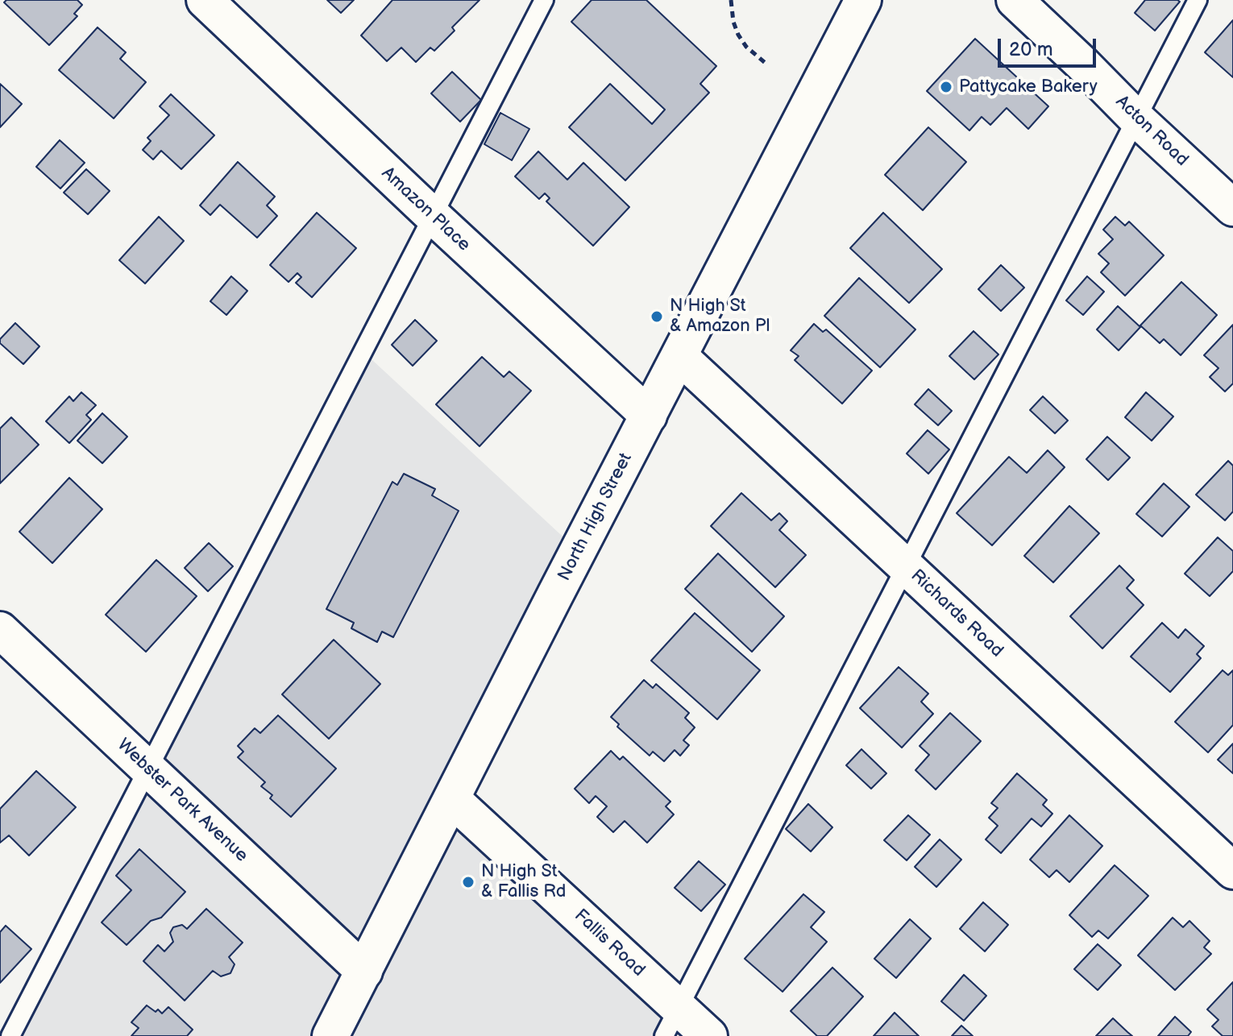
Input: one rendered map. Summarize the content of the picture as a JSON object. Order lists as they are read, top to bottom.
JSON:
{
  "streets": {
    "street": [
      "Acton Road",
      "Amazon Place",
      "North High Street",
      "Richards Road",
      "Webster Park Avenue",
      "Fallis Road"
    ]
  },
  "crossings": [
    ["Amazon Place", "North High Street"],
    ["North High Street", "Richards Road"],
    ["North High Street", "Webster Park Avenue"],
    ["North High Street", "Fallis Road"]
  ],
  "places": ["Pattycake Bakery", "N High St & Amazon Pl", "N High St & Fallis Rd"],
  "scale_bar": "20 m"
}
